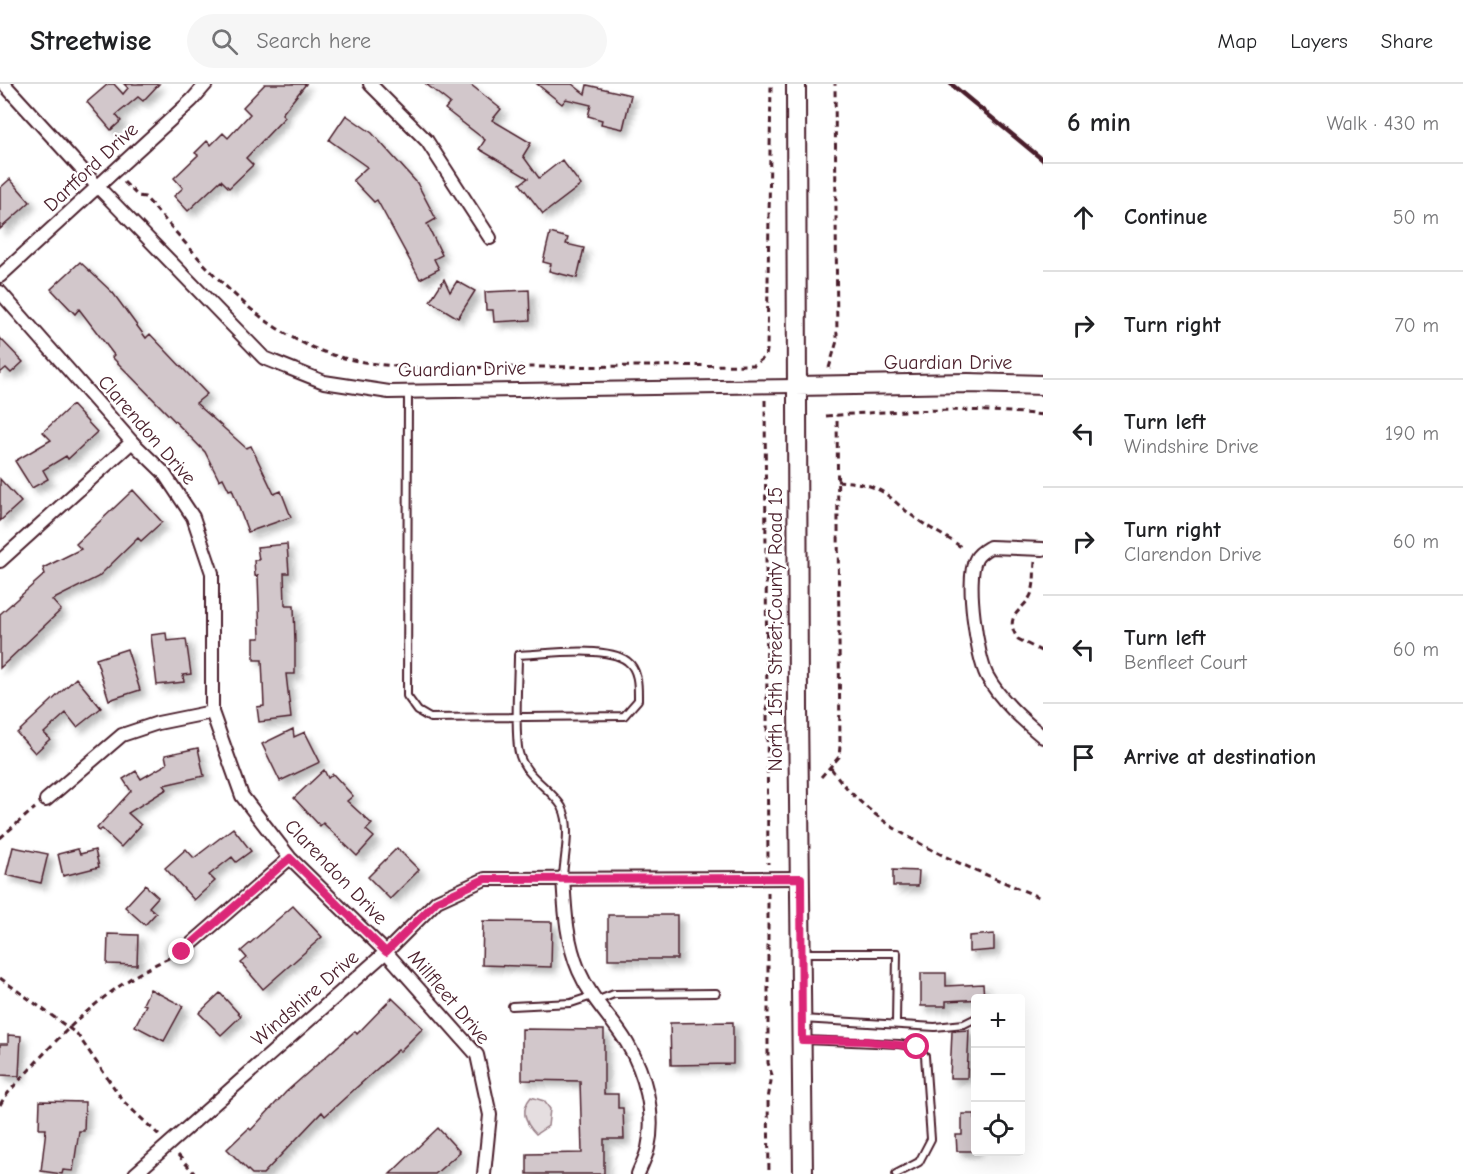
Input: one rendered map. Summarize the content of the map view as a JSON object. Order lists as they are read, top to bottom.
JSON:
{
  "streets": {
    "street": [
      "Dartford Drive",
      "Guardian Drive",
      "Clarendon Drive",
      "North 15th Street;County Road 15",
      "Millfleet Drive",
      "Windshire Drive"
    ]
  },
  "crossings": [
    ["Dartford Drive", "Guardian Drive"],
    ["Guardian Drive", "North 15th Street;County Road 15"],
    ["Clarendon Drive", "Millfleet Drive"],
    ["Clarendon Drive", "Windshire Drive"],
    ["North 15th Street;County Road 15", "Windshire Drive"],
    ["Millfleet Drive", "Windshire Drive"]
  ],
  "page": {
    "header": "Streetwise",
    "search": "Search here",
    "nav": ["Map", "Layers", "Share"],
    "heading": ["6 min", "Walk · 430 m"],
    "list": [
      ["Continue", "50 m"],
      ["Turn right", "70 m"],
      ["Turn left", "Windshire Drive", "190 m"],
      ["Turn right", "Clarendon Drive", "60 m"],
      ["Turn left", "Benfleet Court", "60 m"],
      "Arrive at destination"
    ],
    "map_buttons": ["+", "−"]
  }
}
